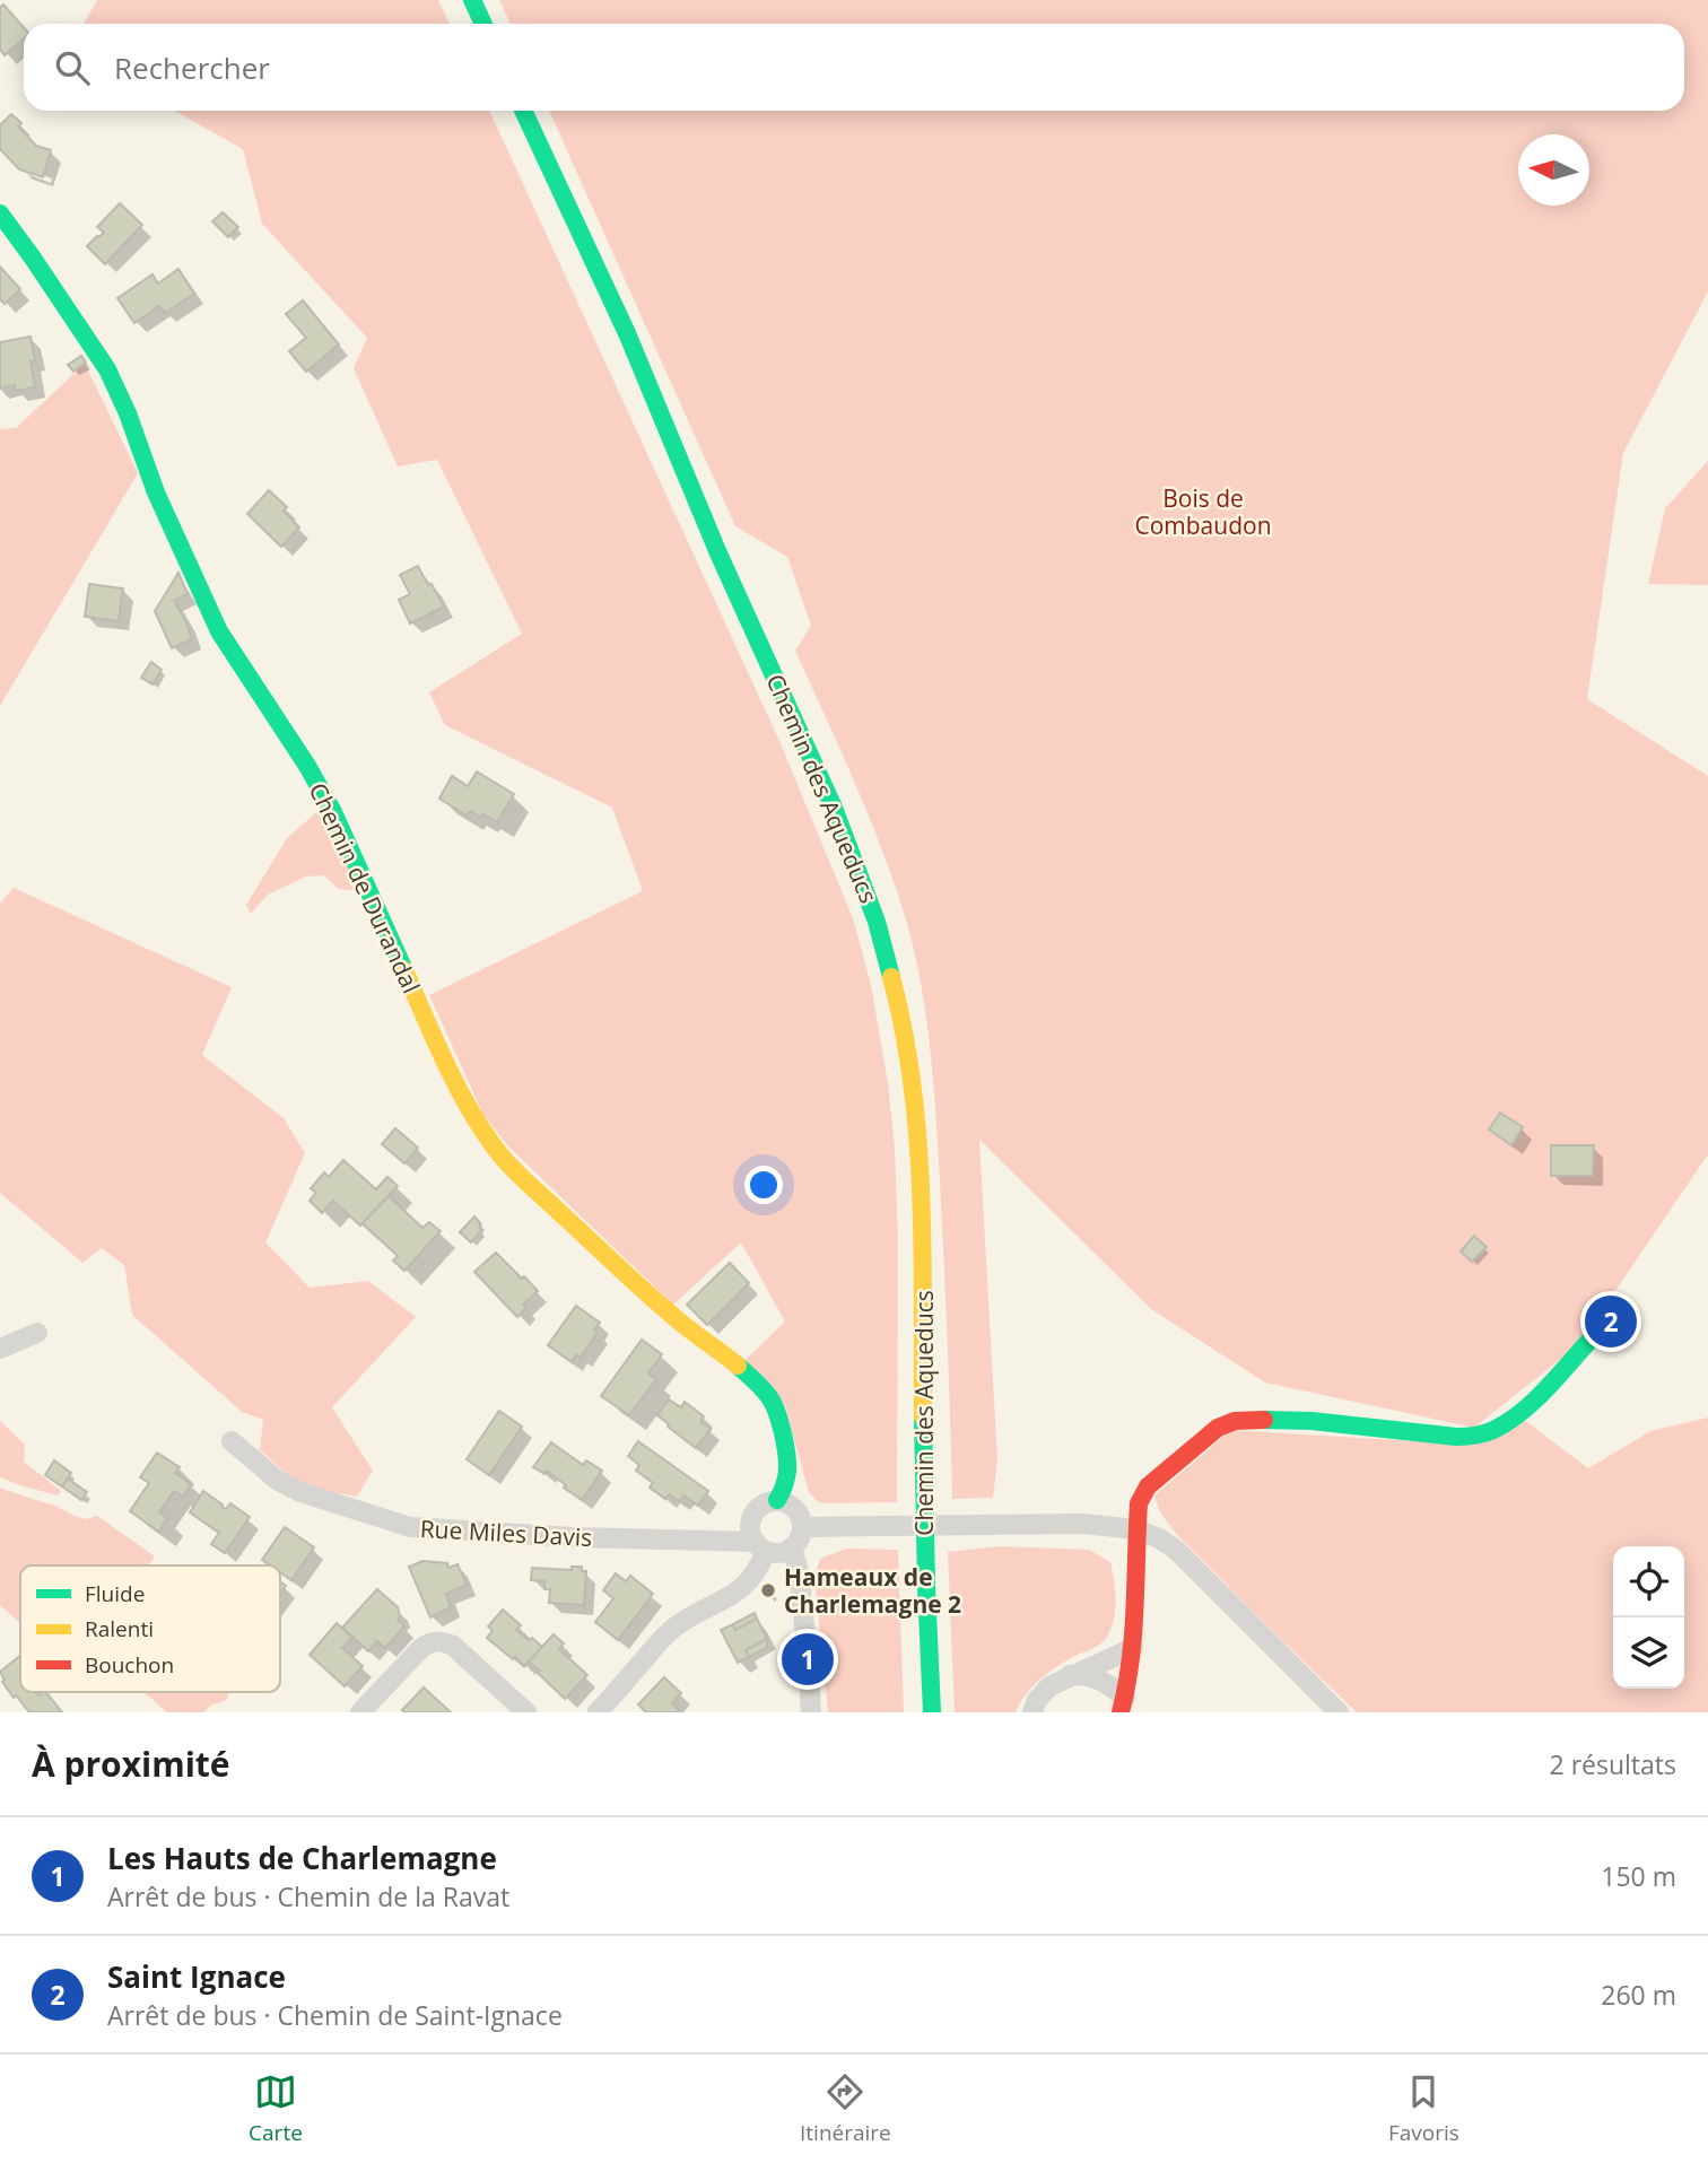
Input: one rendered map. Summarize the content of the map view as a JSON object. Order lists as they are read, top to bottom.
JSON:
{
  "streets": {
    "street": ["Chemin des Aqueducs", "Chemin de Durandal", "Rue Miles Davis"]
  },
  "crossings": [
    ["Chemin de Durandal", "Rue Miles Davis"]
  ],
  "parks": ["Bois de Combaudon"],
  "places": ["Hameaux de Charlemagne 2"],
  "legend": ["Fluide", "Ralenti", "Bouchon"],
  "north": "left",
  "page": {
    "search": "Rechercher",
    "pins": ["2", "1"],
    "heading": ["À proximité", "2 résultats"],
    "list": [
      {
        "mark": "1",
        "name": "Les Hauts de Charlemagne",
        "note": "Arrêt de bus · Chemin de la Ravat",
        "value": "150 m"
      },
      {
        "mark": "2",
        "name": "Saint Ignace",
        "note": "Arrêt de bus · Chemin de Saint-Ignace",
        "value": "260 m"
      }
    ],
    "nav": ["Carte", "Itinéraire", "Favoris"]
  }
}
